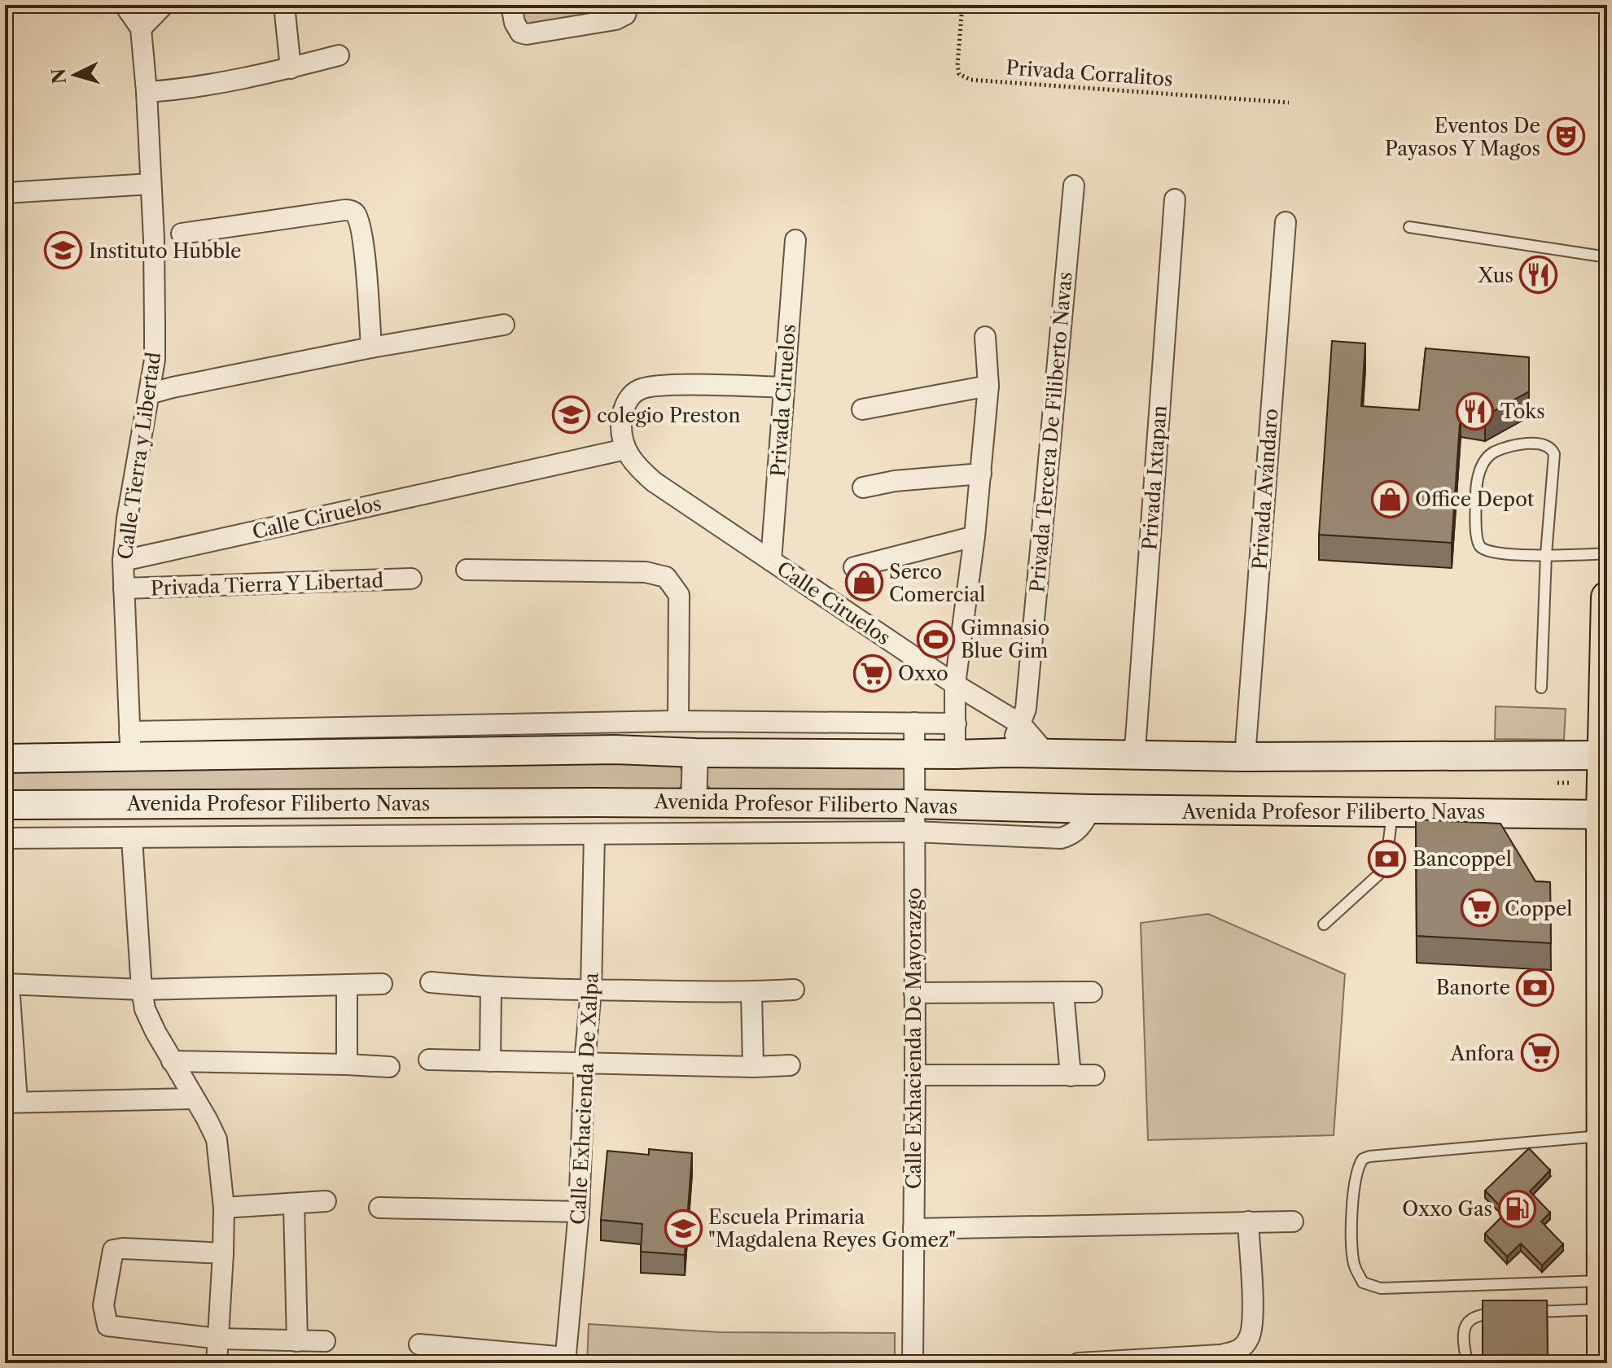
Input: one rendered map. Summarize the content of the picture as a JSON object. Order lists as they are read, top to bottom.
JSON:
{
  "streets": {
    "main road": ["Avenida Profesor Filiberto Navas"],
    "street": [
      "Privada Ciruelos",
      "Privada Tercera De Filiberto Navas",
      "Calle Tierra y Libertad",
      "Privada Ixtapan",
      "Privada Avándaro",
      "Calle Ciruelos",
      "Privada Tierra Y Libertad",
      "Calle Exhacienda De Mayorazgo",
      "Calle Exhacienda De Xalpa"
    ],
    "path": ["Privada Corralitos"]
  },
  "crossings": [
    ["Privada Ciruelos", "Calle Ciruelos"],
    ["Privada Tercera De Filiberto Navas", "Calle Ciruelos"],
    ["Calle Tierra y Libertad", "Calle Ciruelos"],
    ["Calle Tierra y Libertad", "Privada Tierra Y Libertad"],
    ["Avenida Profesor Filiberto Navas", "Calle Exhacienda De Mayorazgo"]
  ],
  "places": {
    "theatre": ["Eventos De Payasos Y Magos"],
    "school or university": ["Instituto Hubble", "colegio Preston", "Escuela Primaria \"Magdalena Reyes Gomez\""],
    "restaurant": ["Xus", "Toks"],
    "shop": ["Office Depot", "Serco Comercial"],
    "sports": ["Gimnasio Blue Gim"],
    "supermarket": ["Oxxo", "Coppel", "Anfora"],
    "bank": ["Bancoppel", "Banorte"],
    "fuel station": ["Oxxo Gas"]
  },
  "north": "left"
}
